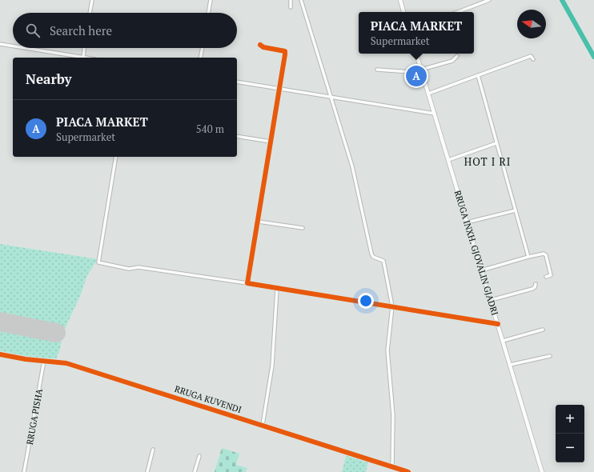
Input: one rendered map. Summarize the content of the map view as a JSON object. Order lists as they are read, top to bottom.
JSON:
{
  "streets": {
    "main road": ["RRUGA INXH. GJOVALIN GJADRI"],
    "street": ["RRUGA KUVENDI", "RRUGA PISHA"]
  },
  "crossings": [
    ["RRUGA KUVENDI", "RRUGA PISHA"]
  ],
  "districts": ["HOT I RI"],
  "north": "left",
  "page": {
    "popup": ["PIACA MARKET", "Supermarket"],
    "search": "Search here",
    "heading": "Nearby",
    "pins": "A",
    "list": [
      {
        "mark": "A",
        "name": "PIACA MARKET",
        "note": "Supermarket",
        "value": "540 m"
      }
    ],
    "map_buttons": ["+", "−"]
  }
}
